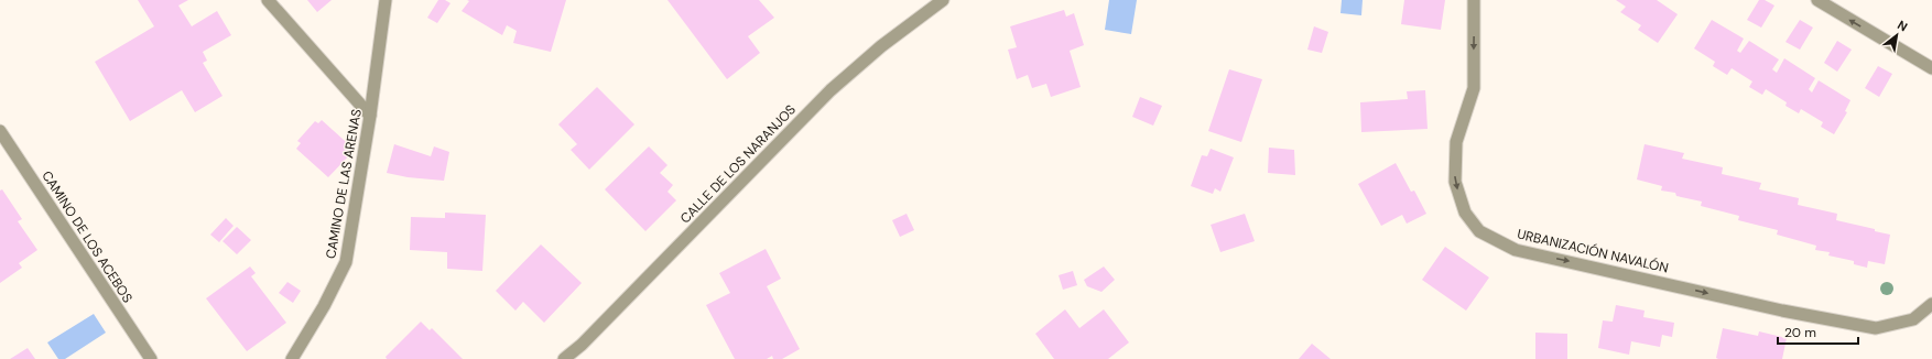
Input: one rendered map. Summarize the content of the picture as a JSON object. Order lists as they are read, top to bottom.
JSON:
{
  "streets": {
    "street": [
      "CALLE DE LOS NARANJOS",
      "CAMINO DE LAS ARENAS",
      "CAMINO DE LOS ACEBOS",
      "URBANIZACIÓN NAVALÓN"
    ]
  },
  "scale_bar": "20 m",
  "north": "top right"
}
